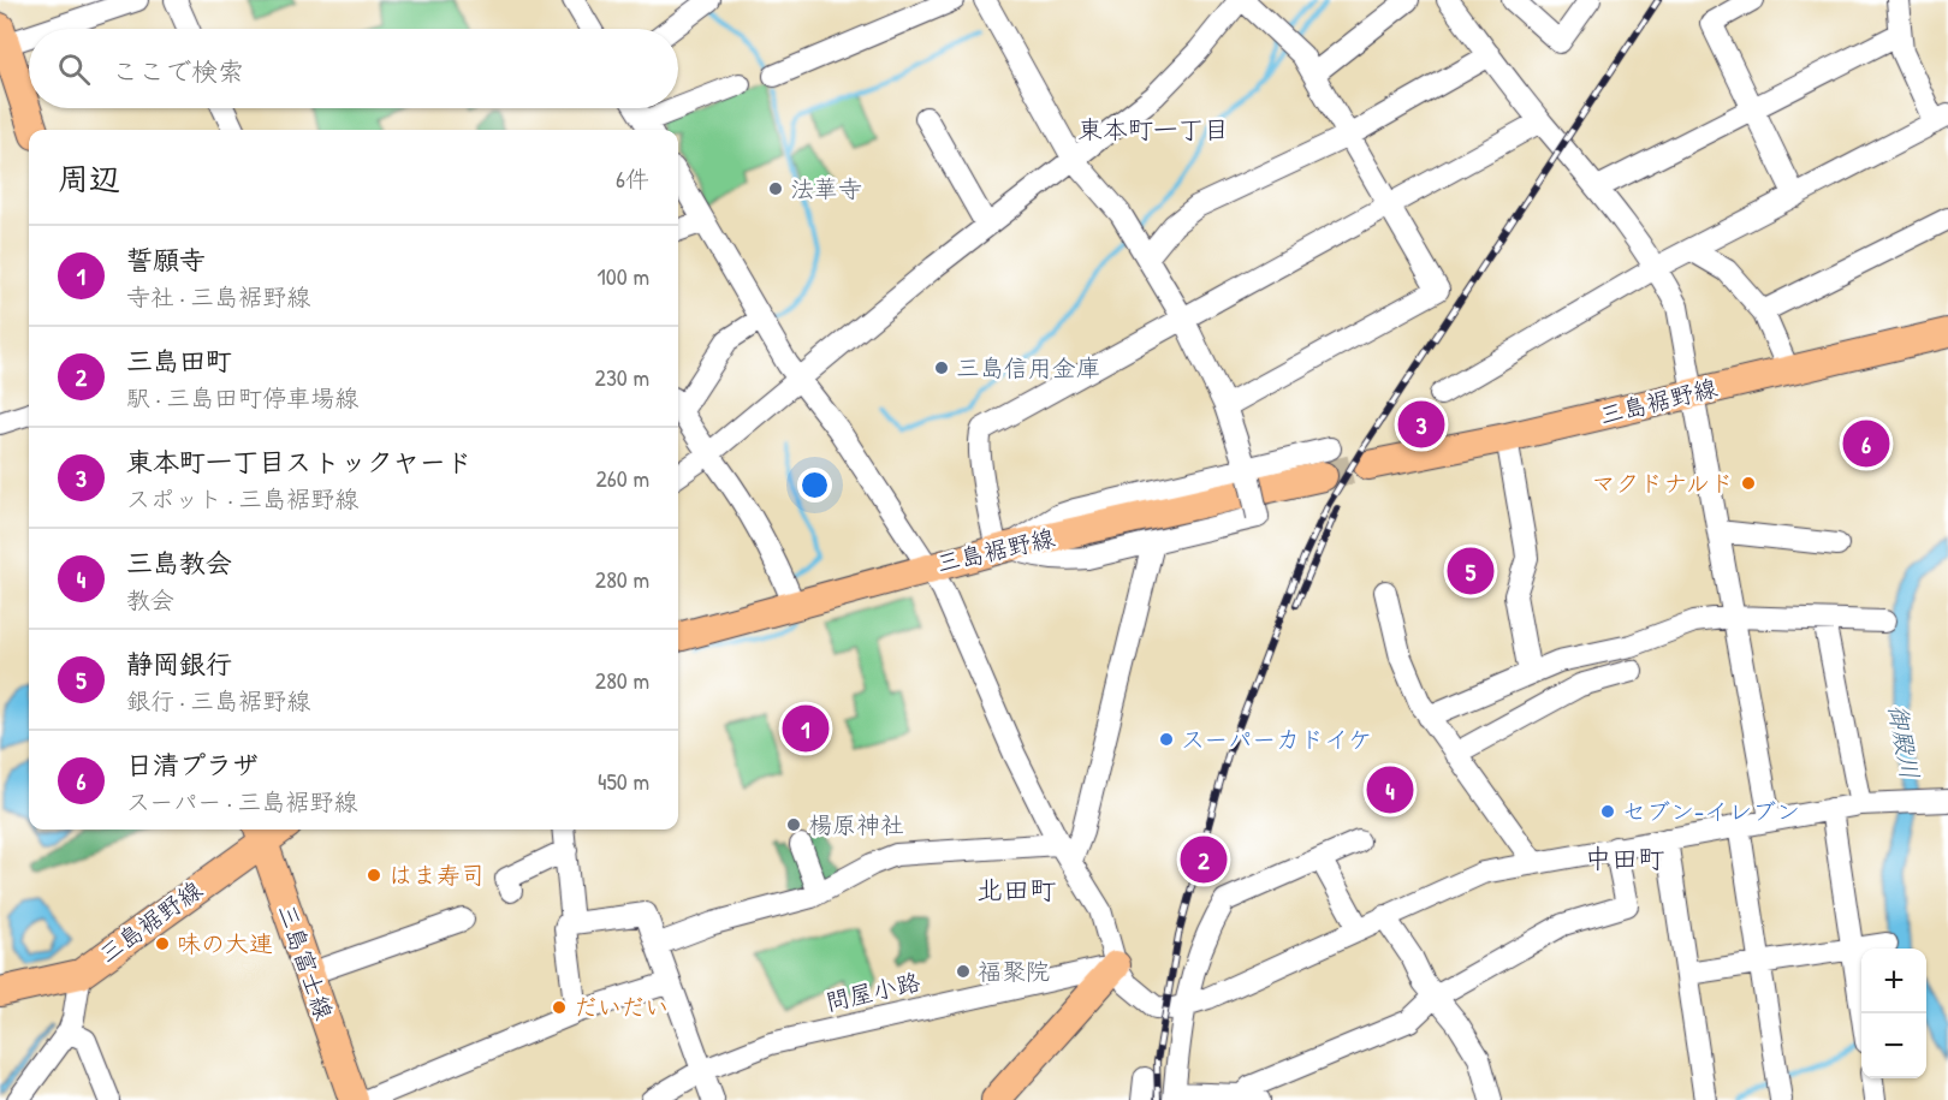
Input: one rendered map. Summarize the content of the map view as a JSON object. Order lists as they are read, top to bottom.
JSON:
{
  "streets": {
    "main road": ["三島裾野線", "三島富士線"],
    "street": ["問屋小路"]
  },
  "crossings": [
    ["三島裾野線", "三島富士線"]
  ],
  "districts": ["東本町一丁目", "中田町", "北田町"],
  "water": ["御殿川"],
  "places": [
    "法華寺",
    "三島信用金庫",
    "マクドナルド",
    "スーパーカドイケ",
    "セブン-イレブン",
    "楊原神社",
    "はま寿司",
    "味の大連",
    "福聚院",
    "だいだい"
  ],
  "page": {
    "search": "ここで検索",
    "heading": ["周辺", "6件"],
    "list": [
      {
        "mark": "1",
        "name": "誓願寺",
        "note": "寺社 · 三島裾野線",
        "value": "100 m"
      },
      {
        "mark": "2",
        "name": "三島田町",
        "note": "駅 · 三島田町停車場線",
        "value": "230 m"
      },
      {
        "mark": "3",
        "name": "東本町一丁目ストックヤード",
        "note": "スポット · 三島裾野線",
        "value": "260 m"
      },
      {
        "mark": "4",
        "name": "三島教会",
        "note": "教会",
        "value": "280 m"
      },
      {
        "mark": "5",
        "name": "静岡銀行",
        "note": "銀行 · 三島裾野線",
        "value": "280 m"
      },
      {
        "mark": "6",
        "name": "日清プラザ",
        "note": "スーパー · 三島裾野線",
        "value": "450 m"
      }
    ],
    "pins": [
      "3",
      "6",
      "5",
      "1",
      "4",
      "2"
    ],
    "map_buttons": ["+", "−"]
  }
}
